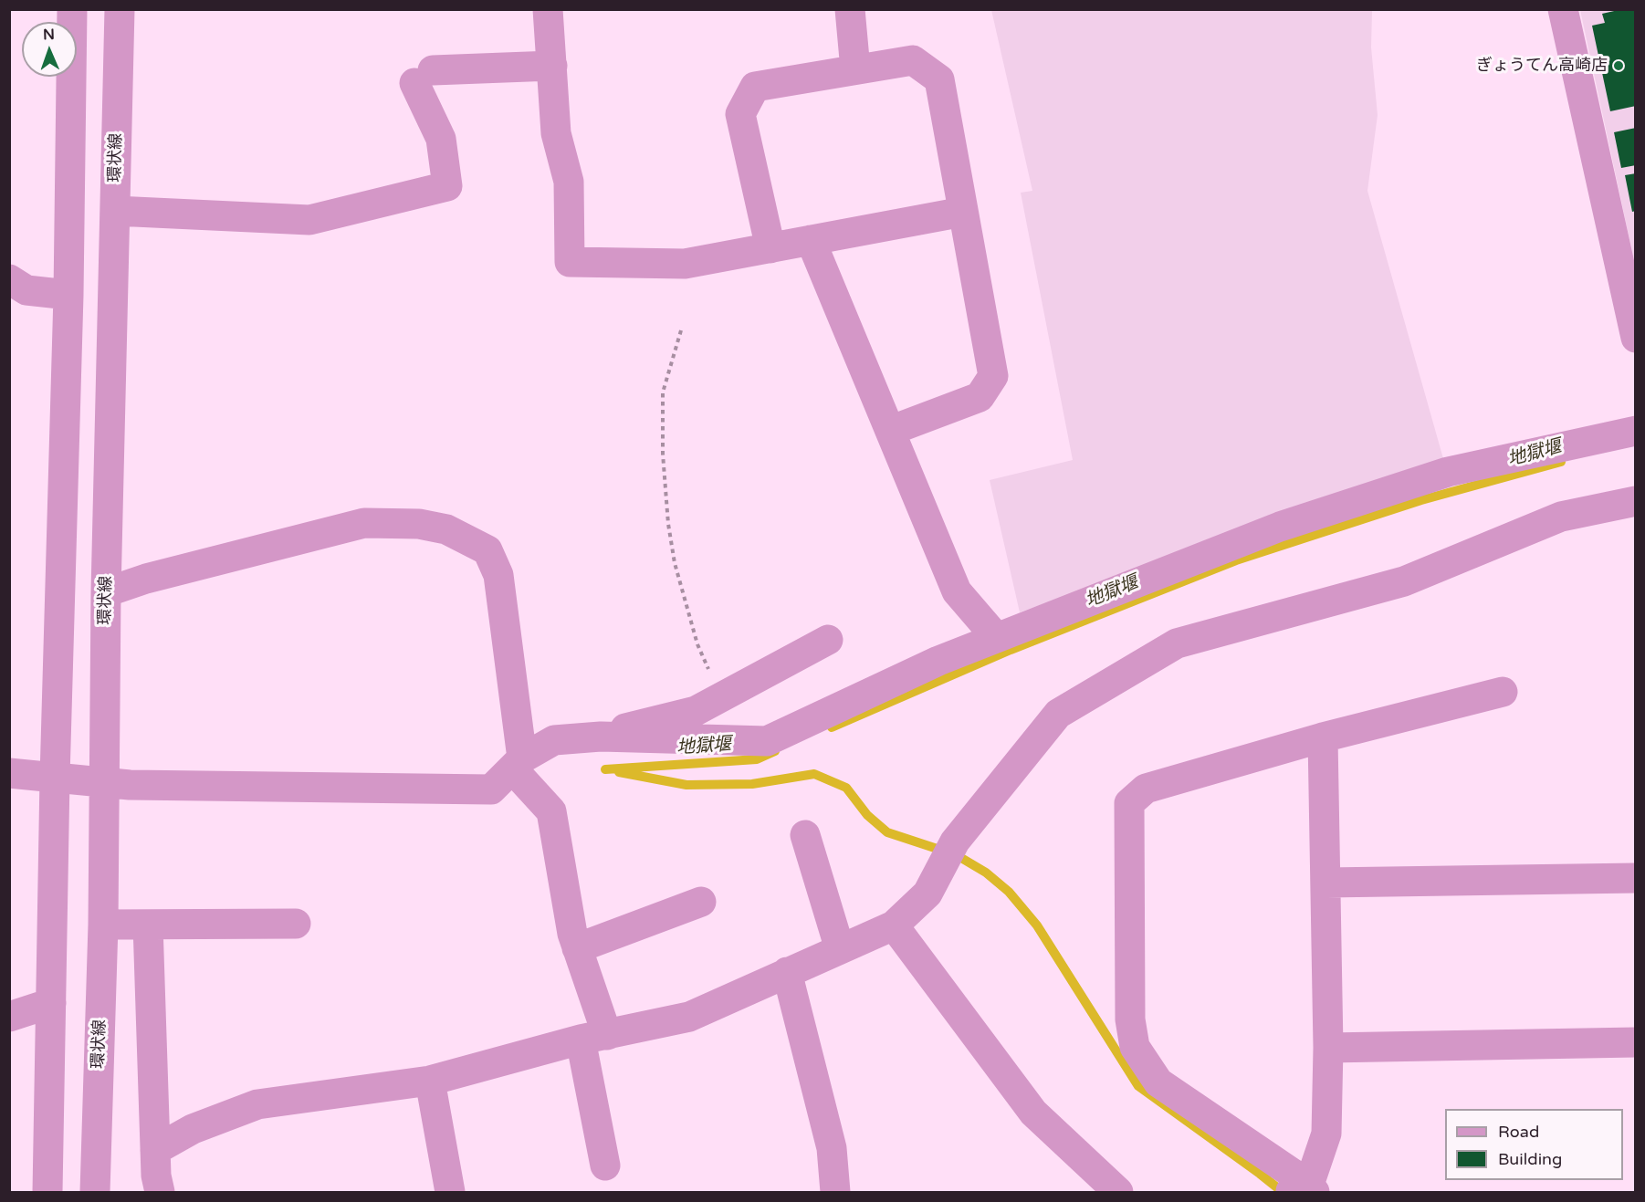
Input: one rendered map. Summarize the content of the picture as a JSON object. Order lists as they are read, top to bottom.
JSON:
{
  "streets": {
    "street": ["環状線"]
  },
  "water": ["地獄堰"],
  "places": ["ぎょうてん高崎店"],
  "legend": ["Road", "Building"],
  "north": "top"
}
